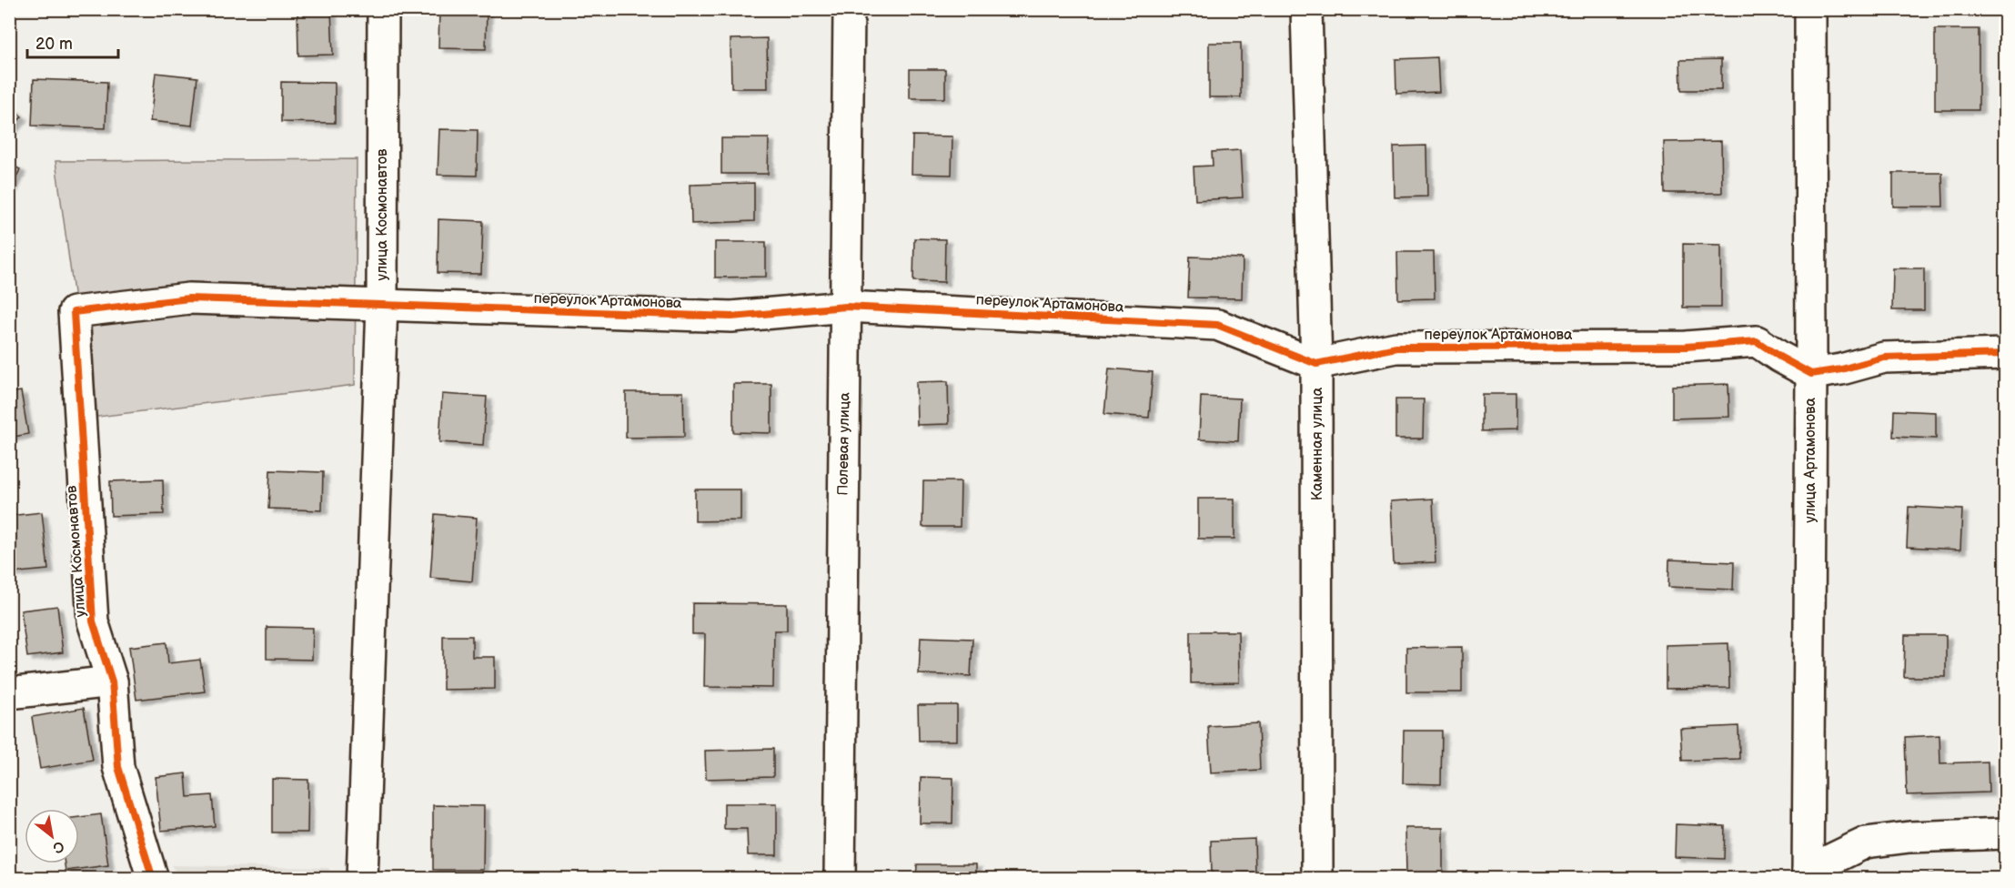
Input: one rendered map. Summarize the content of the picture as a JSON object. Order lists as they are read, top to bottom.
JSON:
{
  "streets": {
    "street": [
      "улица Космонавтов",
      "переулок Артамонова",
      "Полевая улица",
      "Каменная улица",
      "улица Артамонова"
    ]
  },
  "crossings": [
    ["улица Космонавтов", "переулок Артамонова"],
    ["переулок Артамонова", "Полевая улица"],
    ["переулок Артамонова", "Каменная улица"],
    ["переулок Артамонова", "улица Артамонова"]
  ],
  "scale_bar": "20 m",
  "north": "bottom right"
}
